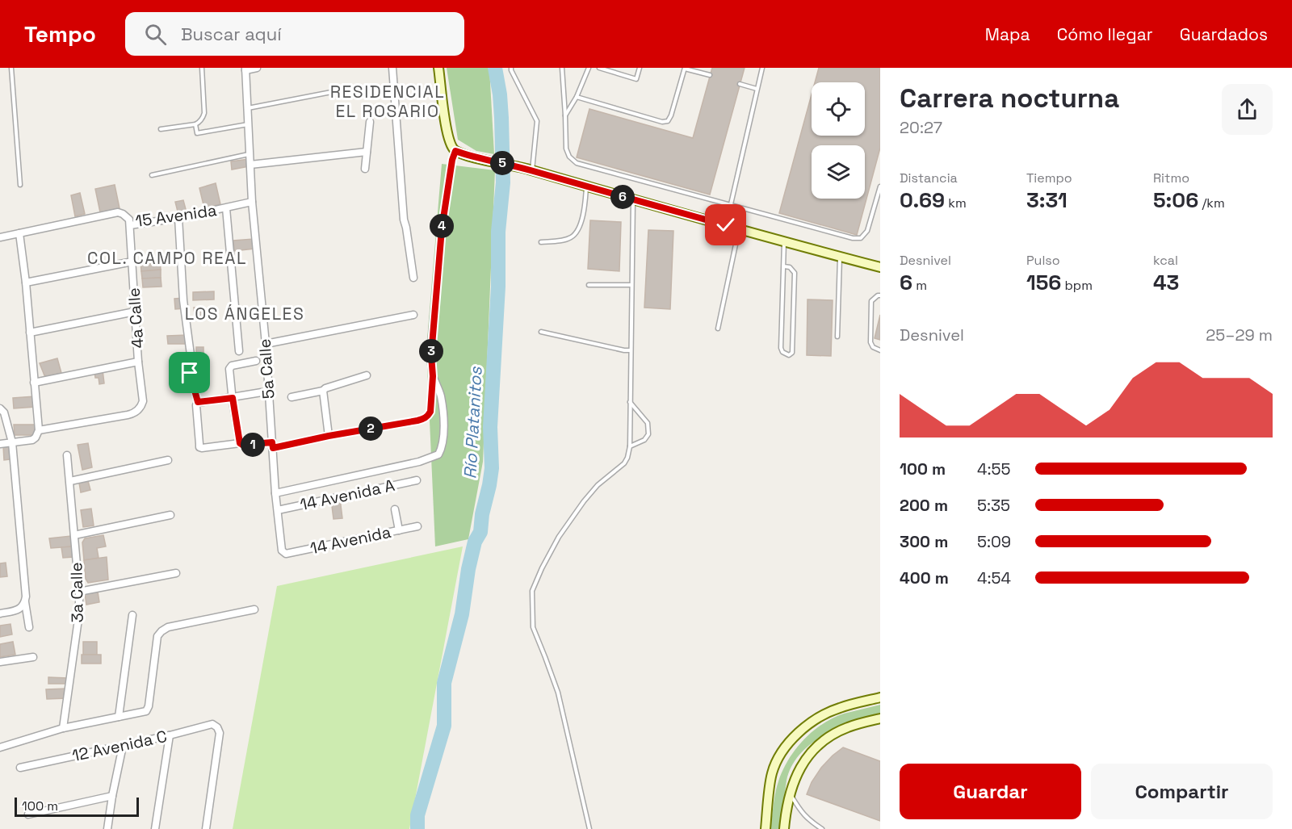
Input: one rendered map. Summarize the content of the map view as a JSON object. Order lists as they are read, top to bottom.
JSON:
{
  "streets": {
    "street": [
      "15 Avenida",
      "4a Calle",
      "5a Calle",
      "14 Avenida A",
      "14 Avenida",
      "3a Calle",
      "12 Avenida C"
    ]
  },
  "crossings": [
    ["15 Avenida", "4a Calle"],
    ["15 Avenida", "5a Calle"],
    ["5a Calle", "14 Avenida A"],
    ["5a Calle", "14 Avenida"]
  ],
  "districts": ["RESIDENCIAL EL ROSARIO", "COL. CAMPO REAL", "LOS ÁNGELES"],
  "water": ["Río Platanitos"],
  "scale_bar": "100 m",
  "page": {
    "header": "Tempo",
    "search": "Buscar aquí",
    "nav": ["Mapa", "Cómo llegar", "Guardados"],
    "heading": ["Carrera nocturna", "20:27"],
    "stats": [
      ["Distancia", "0.69 km"],
      ["Tiempo", "3:31"],
      ["Ritmo", "5:06 /km"],
      ["Desnivel", "6 m"],
      ["Pulso", "156 bpm"],
      ["kcal", "43"]
    ],
    "pins": [
      "5",
      "6",
      "4",
      "3",
      "2",
      "1"
    ],
    "chart": ["Desnivel", "25–29 m"],
    "list": [
      {
        "name": "100 m",
        "note": "4:55"
      },
      {
        "name": "200 m",
        "note": "5:35"
      },
      {
        "name": "300 m",
        "note": "5:09"
      },
      {
        "name": "400 m",
        "note": "4:54"
      }
    ],
    "buttons": ["Guardar", "Compartir"],
    "scale": "100 m"
  }
}
